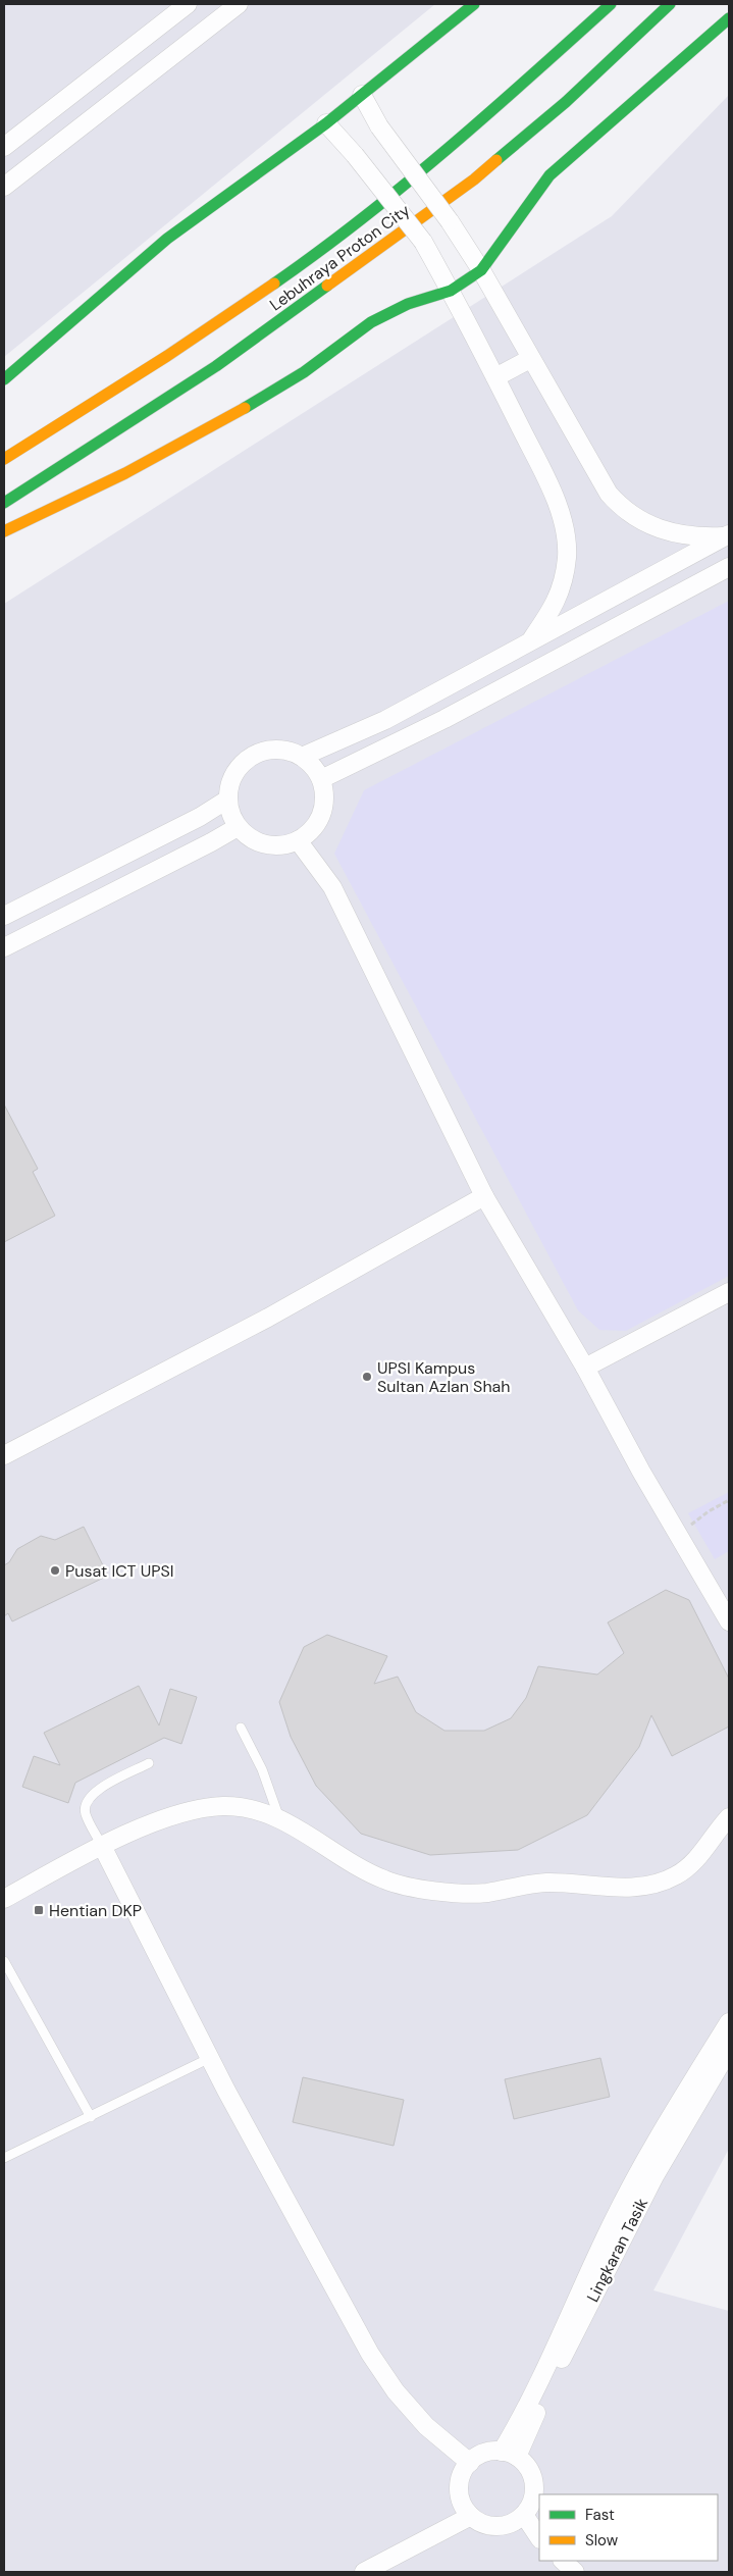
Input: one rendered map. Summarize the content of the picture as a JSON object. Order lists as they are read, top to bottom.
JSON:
{
  "streets": {
    "main road": ["Lebuhraya Proton City"],
    "street": ["Lingkaran Tasik"]
  },
  "places": {
    "other": ["UPSI Kampus Sultan Azlan Shah", "Pusat ICT UPSI"],
    "transit": ["Hentian DKP"]
  },
  "legend": ["Fast", "Slow"]
}
